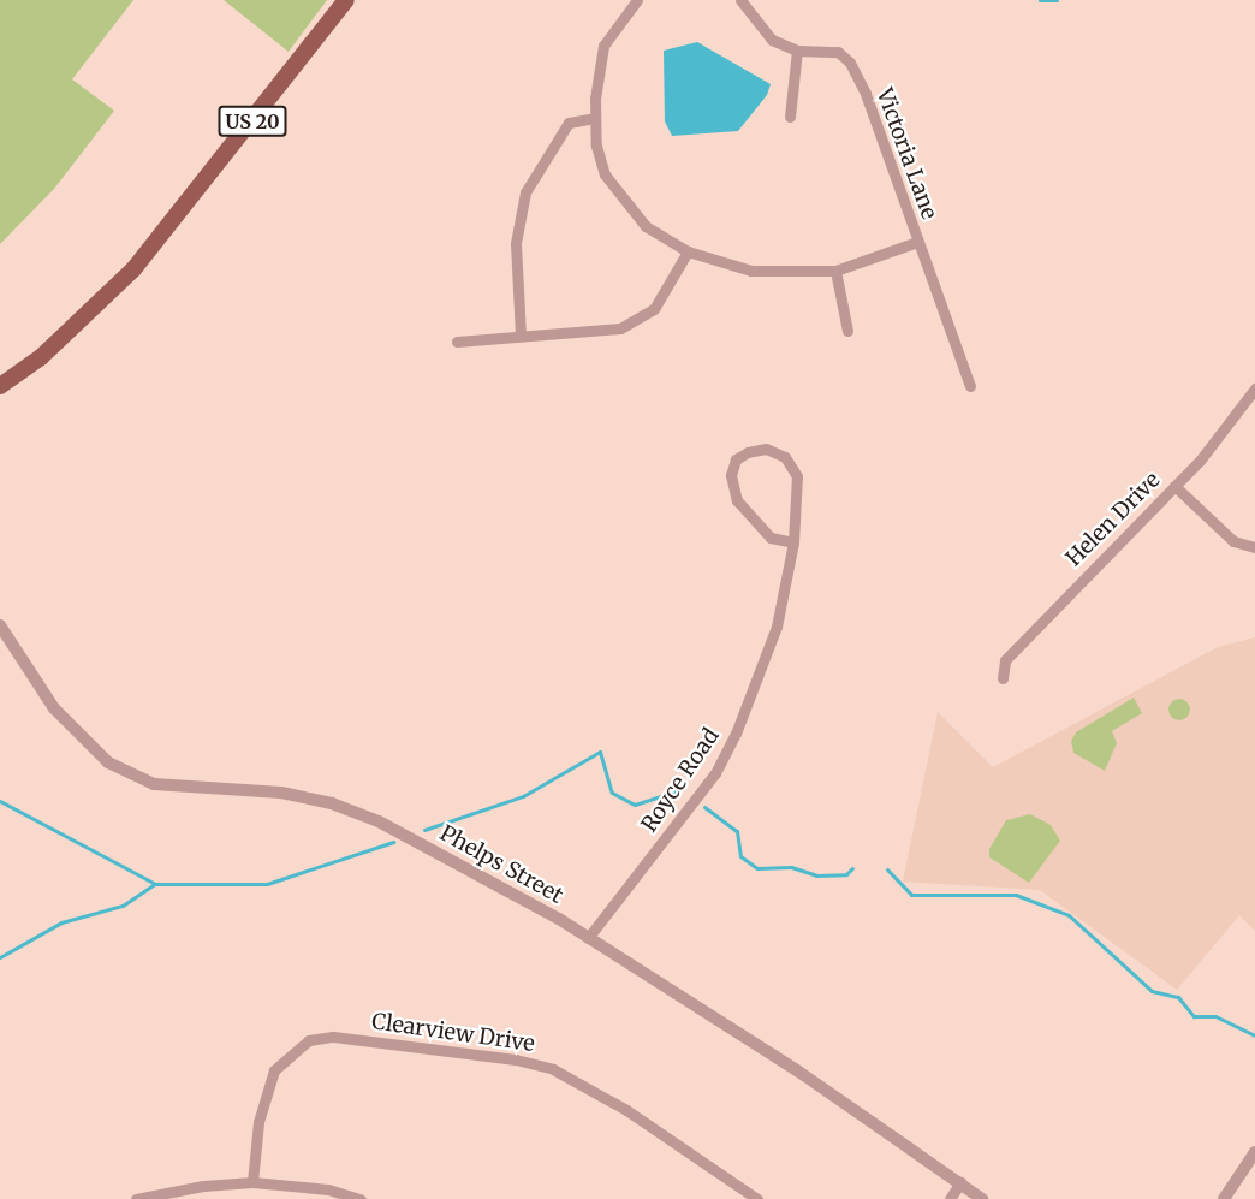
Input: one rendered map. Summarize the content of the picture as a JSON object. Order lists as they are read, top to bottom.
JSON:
{
  "streets": {
    "main road": ["US 20"],
    "street": [
      "Victoria Lane",
      "Helen Drive",
      "Royce Road",
      "Phelps Street",
      "Clearview Drive"
    ]
  },
  "crossings": [
    ["Royce Road", "Phelps Street"]
  ]
}
